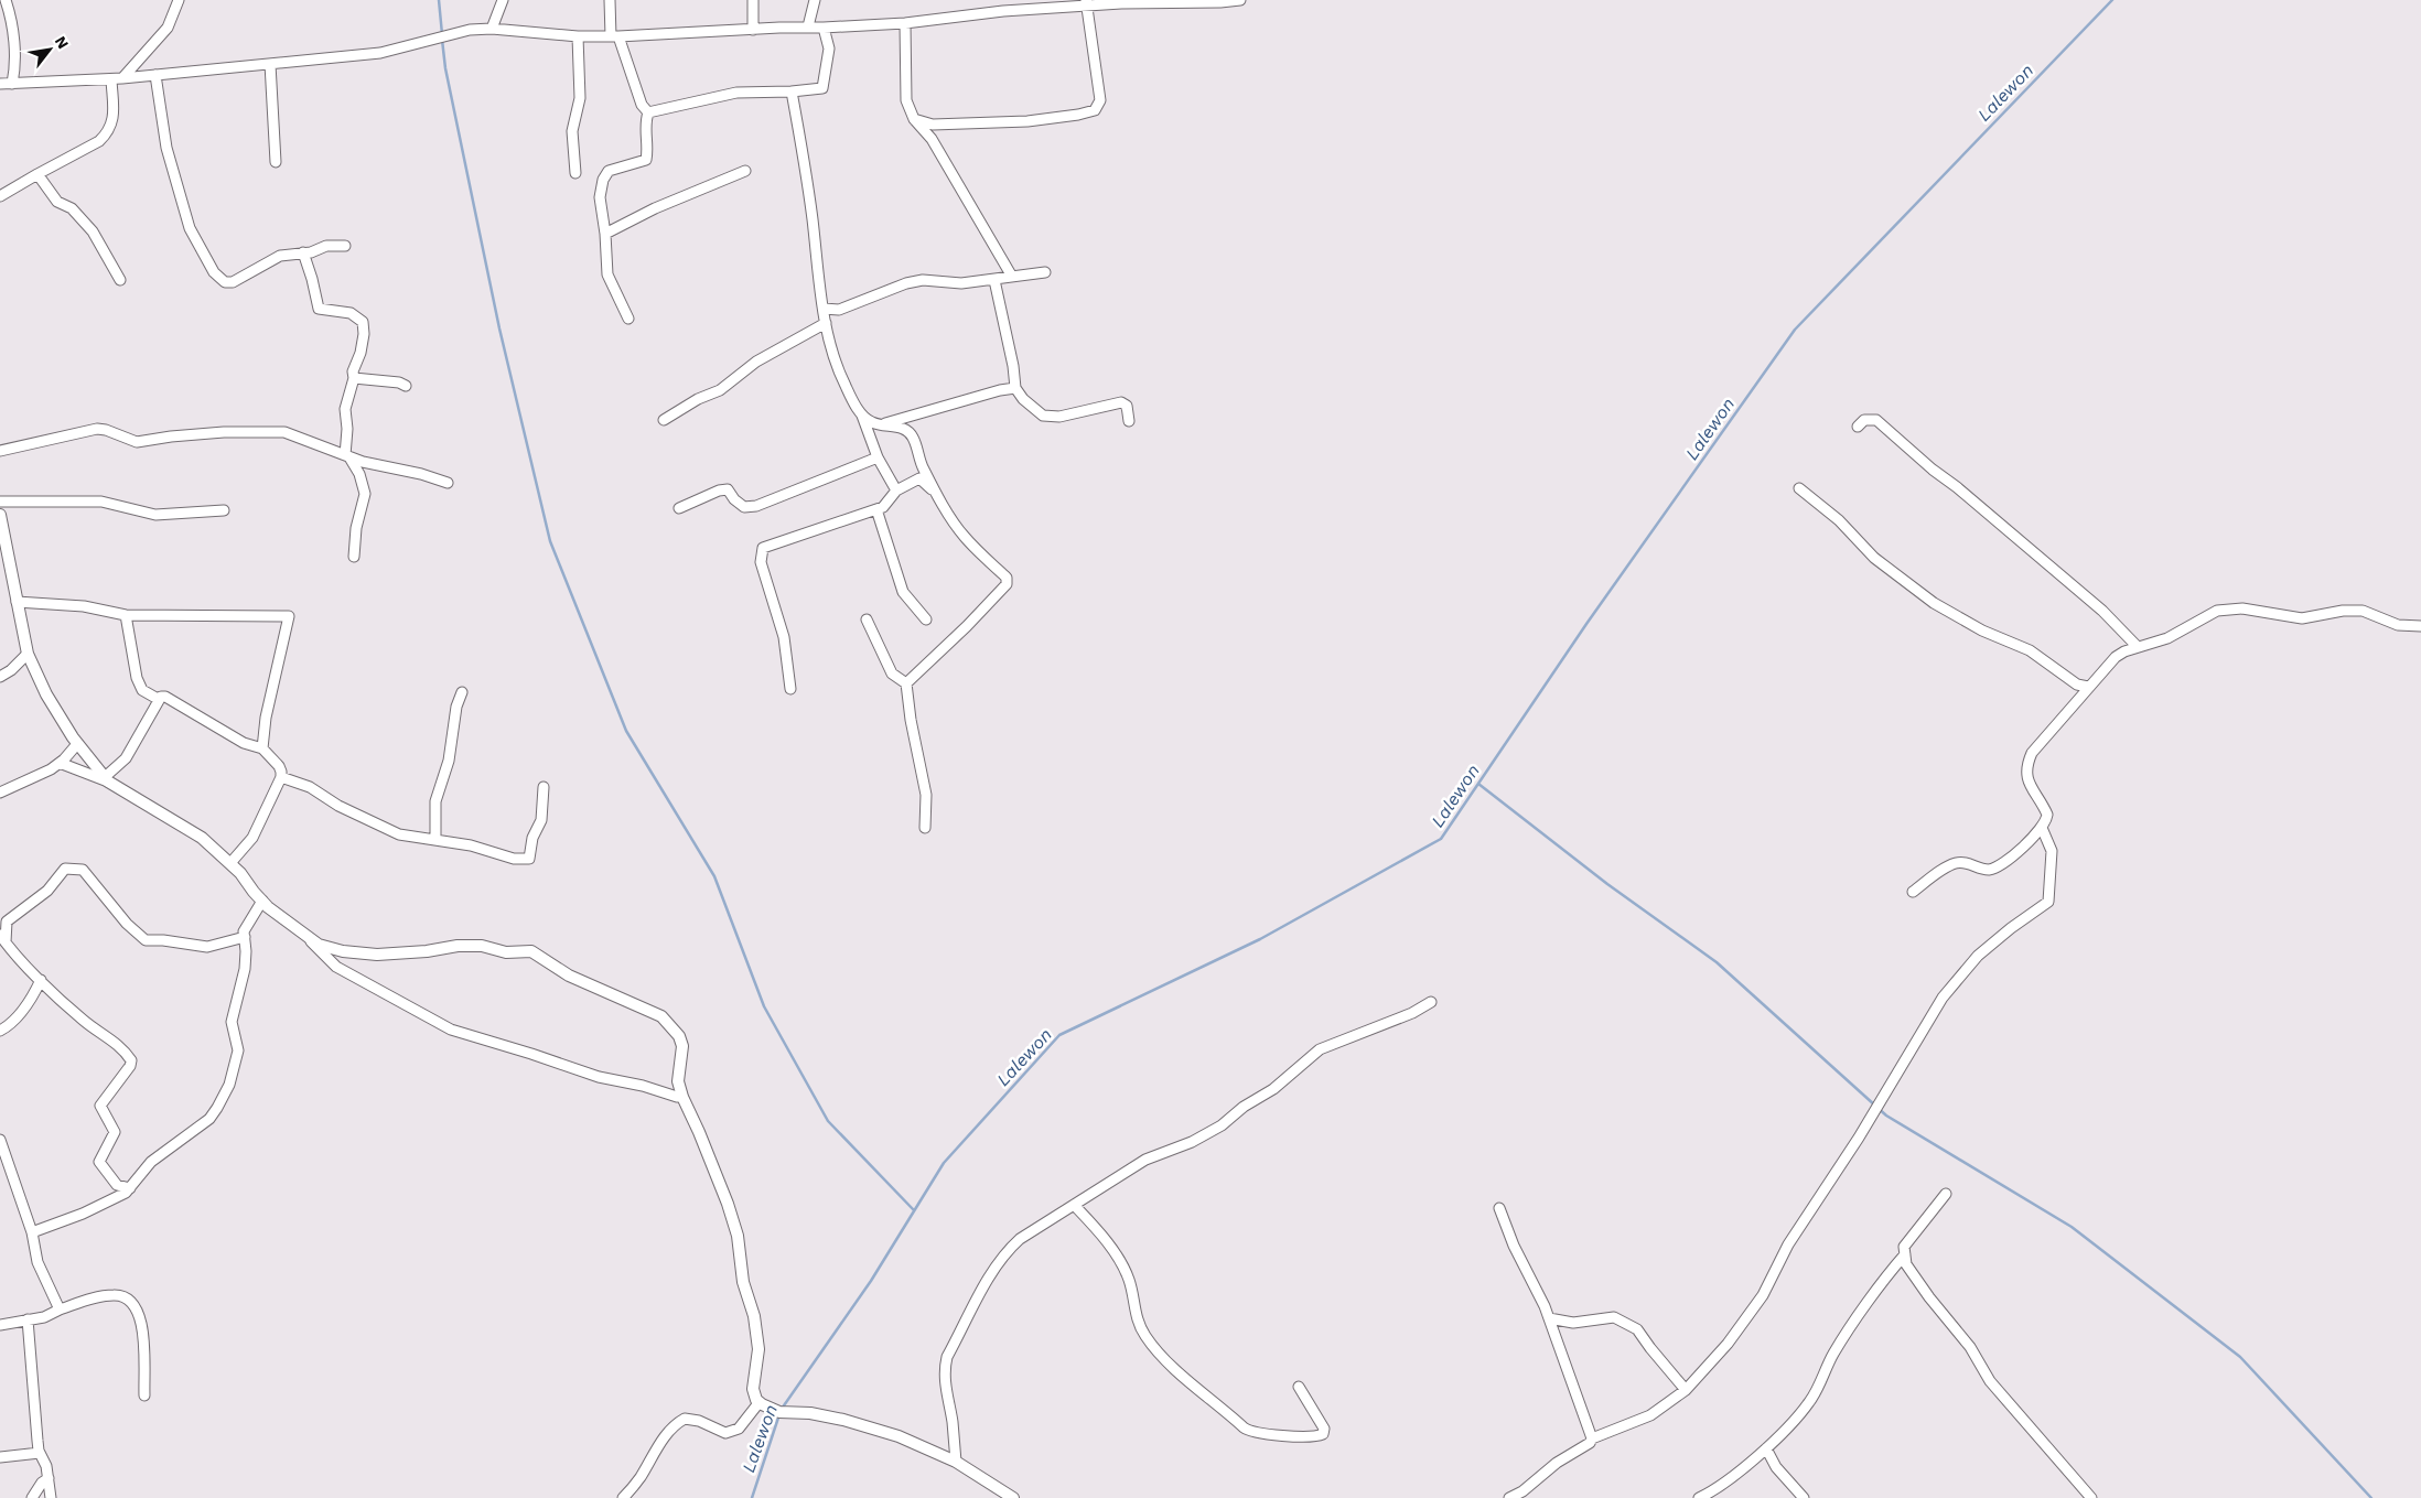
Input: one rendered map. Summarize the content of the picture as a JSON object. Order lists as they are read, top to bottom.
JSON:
{
  "water": ["Lalewon"],
  "north": "top right"
}
